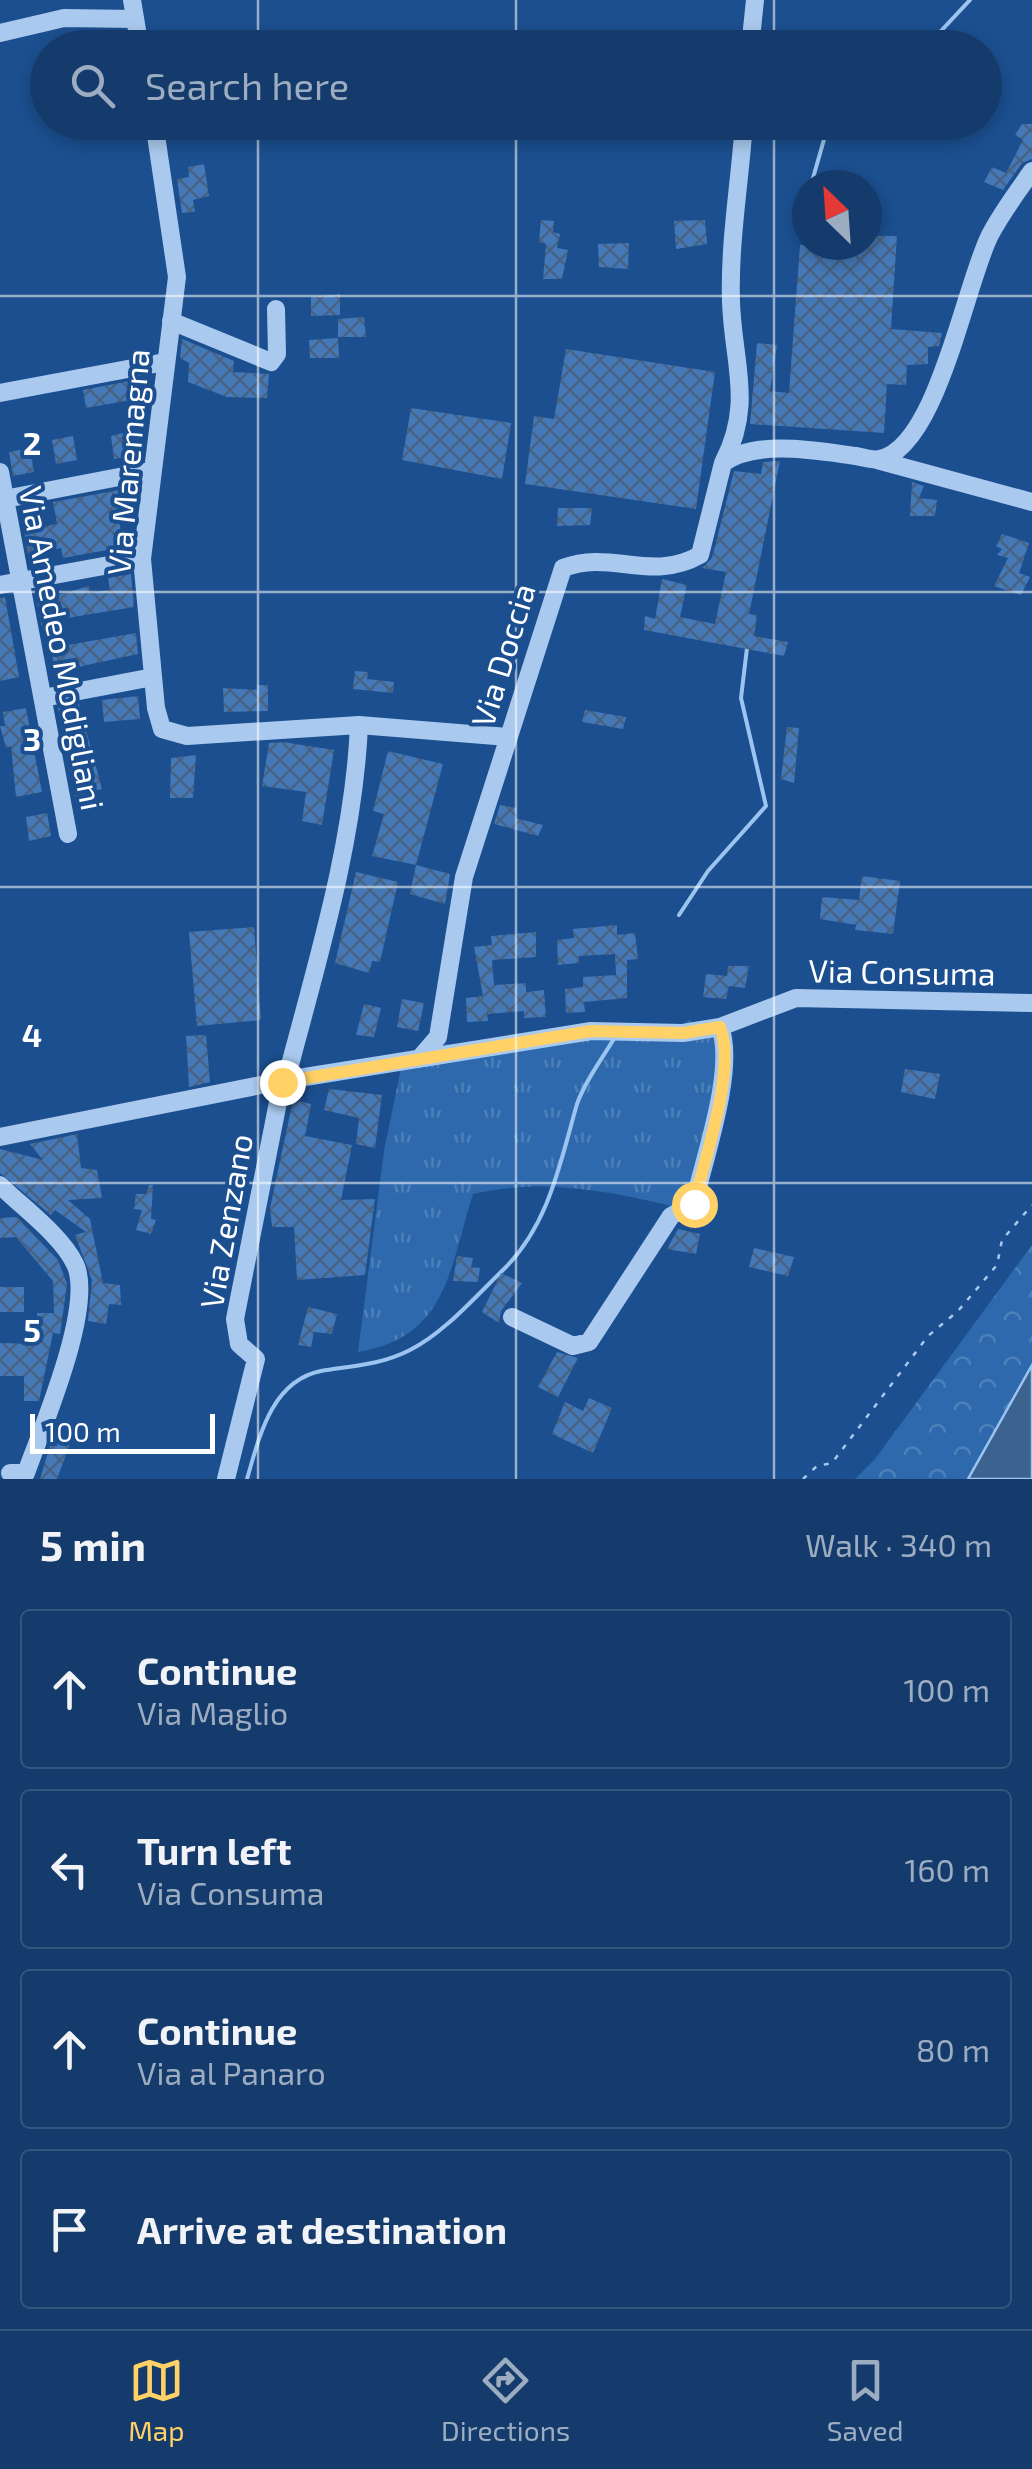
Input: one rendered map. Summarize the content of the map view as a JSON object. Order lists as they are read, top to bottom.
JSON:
{
  "streets": {
    "street": [
      "Via Maremagna",
      "Via Amedeo Modigliani",
      "Via Doccia",
      "Via Consuma",
      "Via Zenzano"
    ]
  },
  "crossings": [
    ["Via Maremagna", "Via Doccia"],
    ["Via Doccia", "Via Consuma"],
    ["Via Consuma", "Via Zenzano"]
  ],
  "scale_bar": "100 m",
  "north": "top left",
  "page": {
    "search": "Search here",
    "scale": "100 m",
    "heading": ["5 min", "Walk · 340 m"],
    "list": [
      ["Continue", "Via Maglio", "100 m"],
      ["Turn left", "Via Consuma", "160 m"],
      ["Continue", "Via al Panaro", "80 m"],
      "Arrive at destination"
    ],
    "nav": ["Map", "Directions", "Saved"]
  },
  "grid": {
    "rows": [
      "2",
      "3",
      "4",
      "5"
    ]
  }
}
